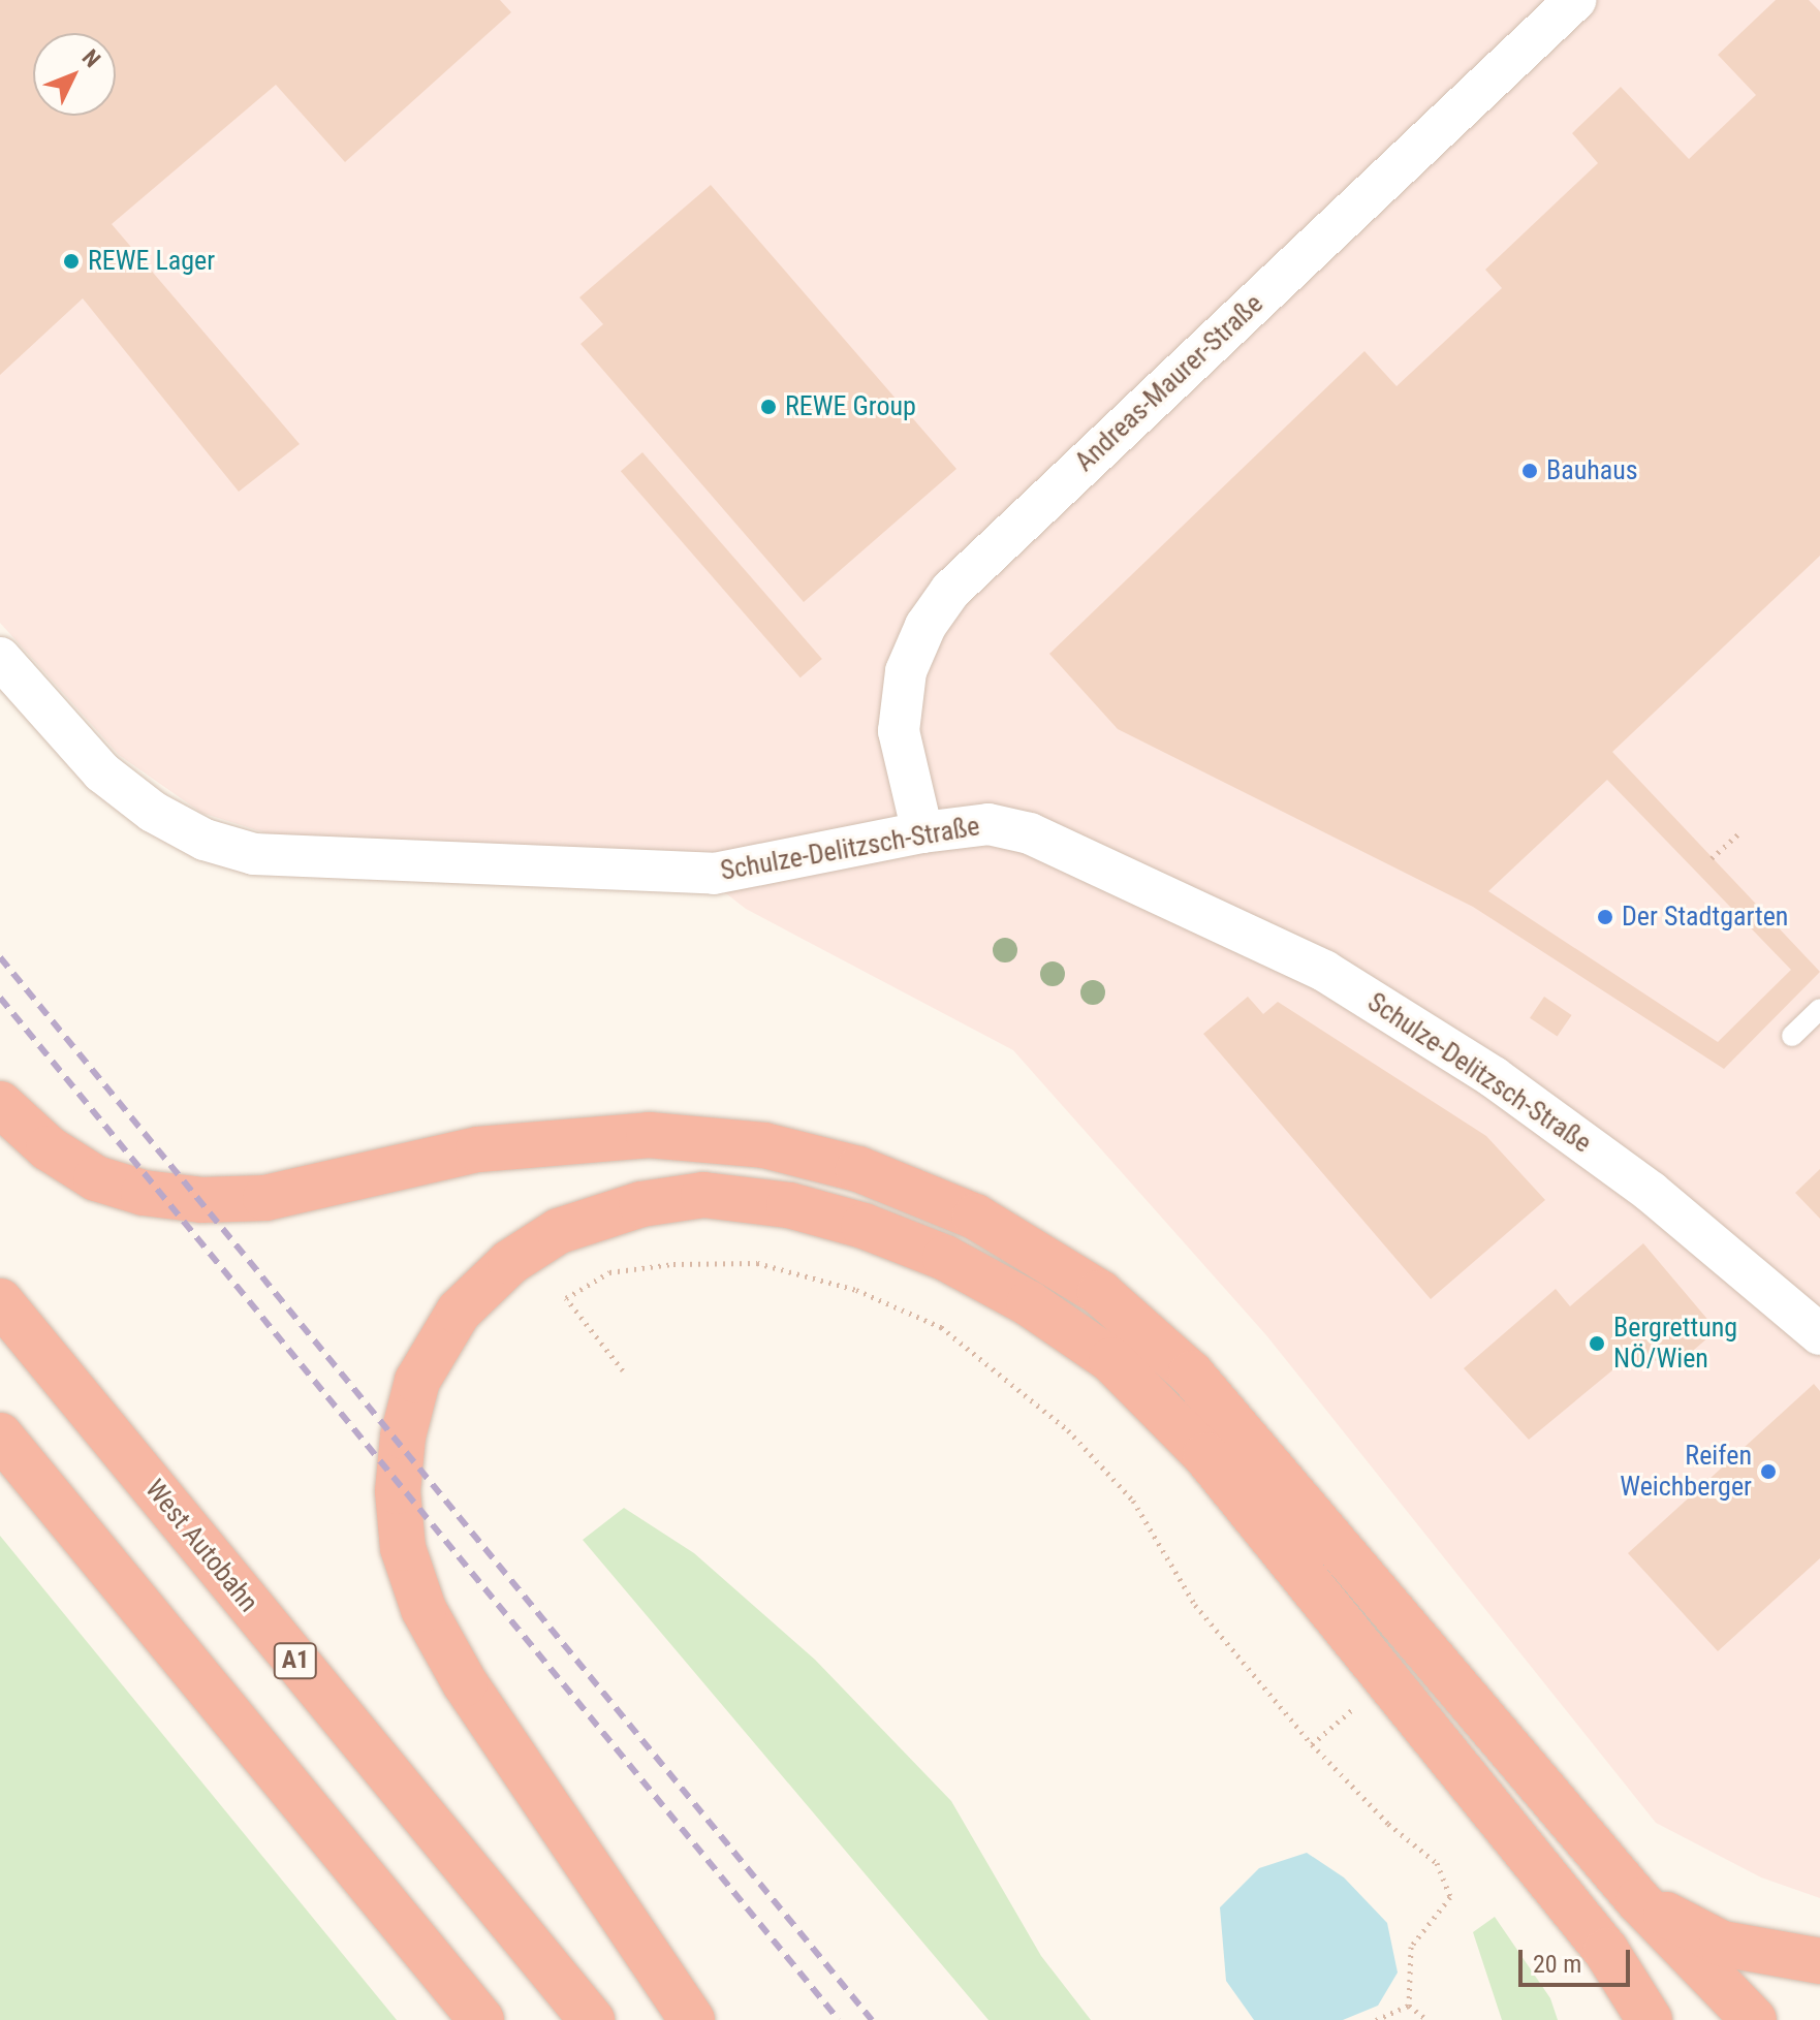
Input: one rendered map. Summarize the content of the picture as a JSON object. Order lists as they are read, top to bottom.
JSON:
{
  "streets": {
    "highway": ["West Autobahn", "A1"],
    "street": ["Andreas-Maurer-Straße", "Schulze-Delitzsch-Straße"]
  },
  "crossings": [
    ["Andreas-Maurer-Straße", "Schulze-Delitzsch-Straße"]
  ],
  "places": [
    "REWE Lager",
    "REWE Group",
    "Bauhaus",
    "Der Stadtgarten",
    "Bergrettung NÖ/Wien",
    "Reifen Weichberger"
  ],
  "scale_bar": "20 m",
  "north": "top right"
}
